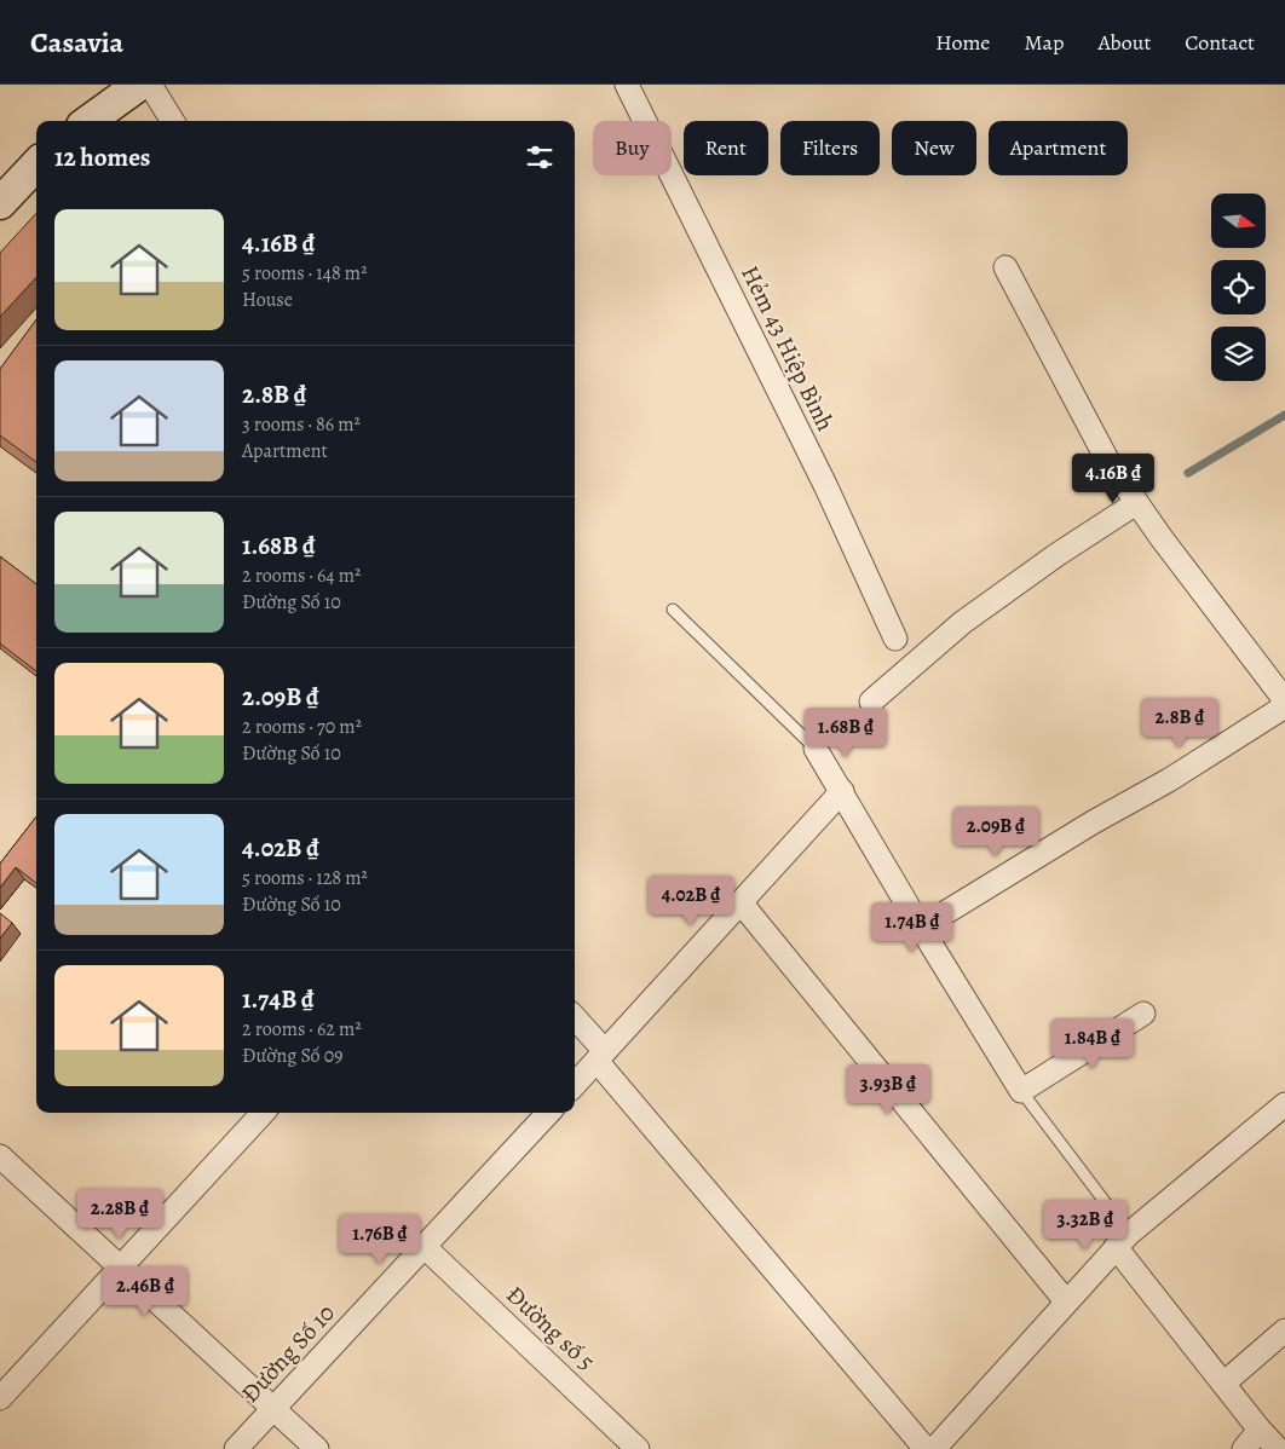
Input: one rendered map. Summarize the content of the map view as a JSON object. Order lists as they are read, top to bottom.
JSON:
{
  "streets": {
    "street": ["Hẻm 43 Hiệp Bình", "Đường số 5", "Đường Số 10"]
  },
  "crossings": [
    ["Đường số 5", "Đường Số 10"]
  ],
  "north": "right",
  "page": {
    "header": "Casavia",
    "nav": [
      "Home",
      "Map",
      "About",
      "Contact"
    ],
    "chip": [
      "Buy",
      "Rent",
      "Filters",
      "New",
      "Apartment"
    ],
    "heading": "12 homes",
    "list": [
      {
        "name": "4.16B ₫",
        "note": "5 rooms · 148 m² · House"
      },
      {
        "name": "2.8B ₫",
        "note": "3 rooms · 86 m² · Apartment"
      },
      {
        "name": "1.68B ₫",
        "note": "2 rooms · 64 m² · Đường Số 10"
      },
      {
        "name": "2.09B ₫",
        "note": "2 rooms · 70 m² · Đường Số 10"
      },
      {
        "name": "4.02B ₫",
        "note": "5 rooms · 128 m² · Đường Số 10"
      },
      {
        "name": "1.74B ₫",
        "note": "2 rooms · 62 m² · Đường Số 09"
      }
    ],
    "price": [
      "4.16B ₫",
      "2.8B ₫",
      "1.68B ₫",
      "2.09B ₫",
      "4.02B ₫",
      "1.74B ₫",
      "1.84B ₫",
      "3.93B ₫",
      "2.28B ₫",
      "3.32B ₫",
      "1.76B ₫",
      "2.46B ₫"
    ]
  }
}
